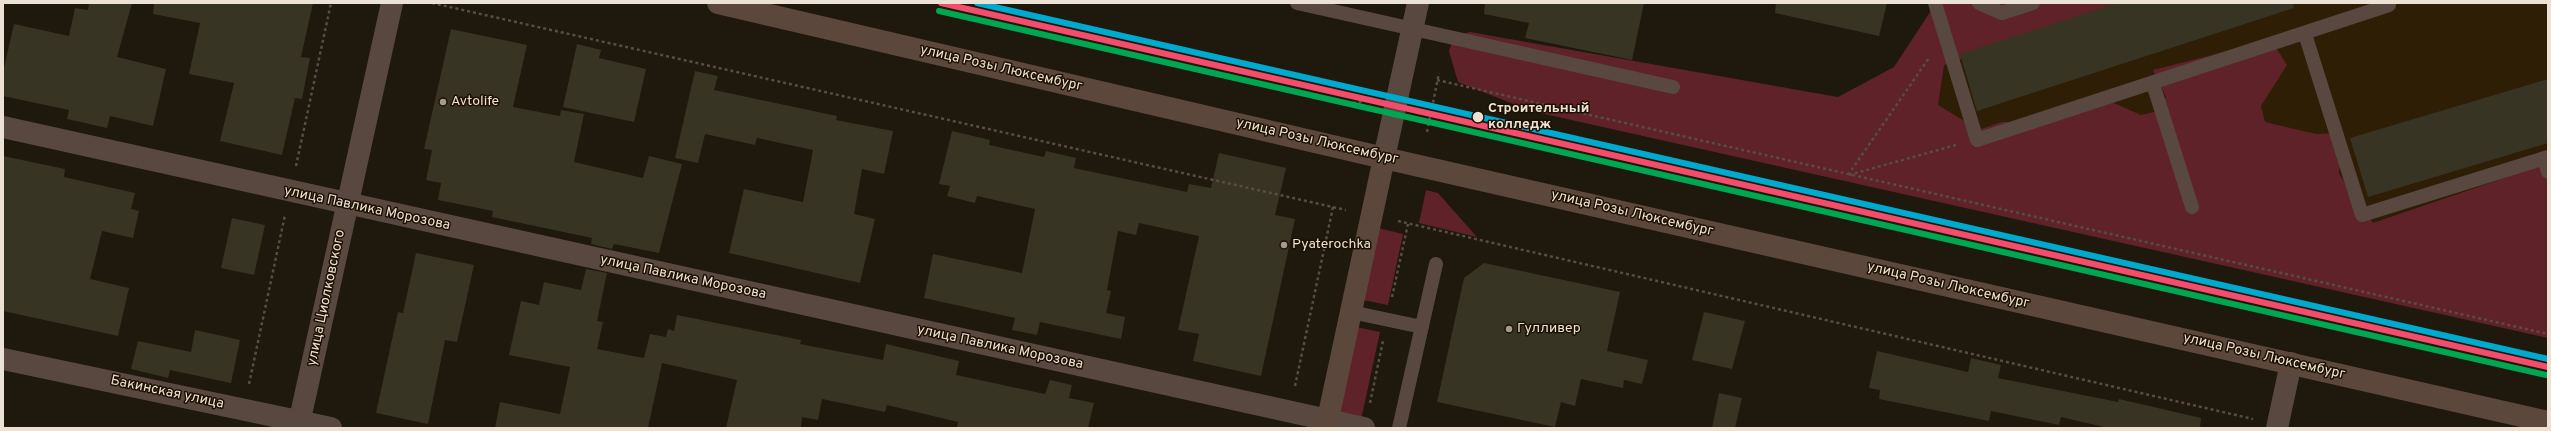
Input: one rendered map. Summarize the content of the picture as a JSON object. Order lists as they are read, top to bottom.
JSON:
{
  "streets": {
    "main road": ["улица Розы Люксембург"],
    "street": ["улица Павлика Морозова", "улица Циолковского", "Бакинская улица"]
  },
  "crossings": [
    ["улица Павлика Морозова", "улица Циолковского"],
    ["улица Циолковского", "Бакинская улица"]
  ],
  "places": [
    "Avtolife",
    "Строительный колледж",
    "Pyaterochka",
    "Гулливер"
  ]
}
